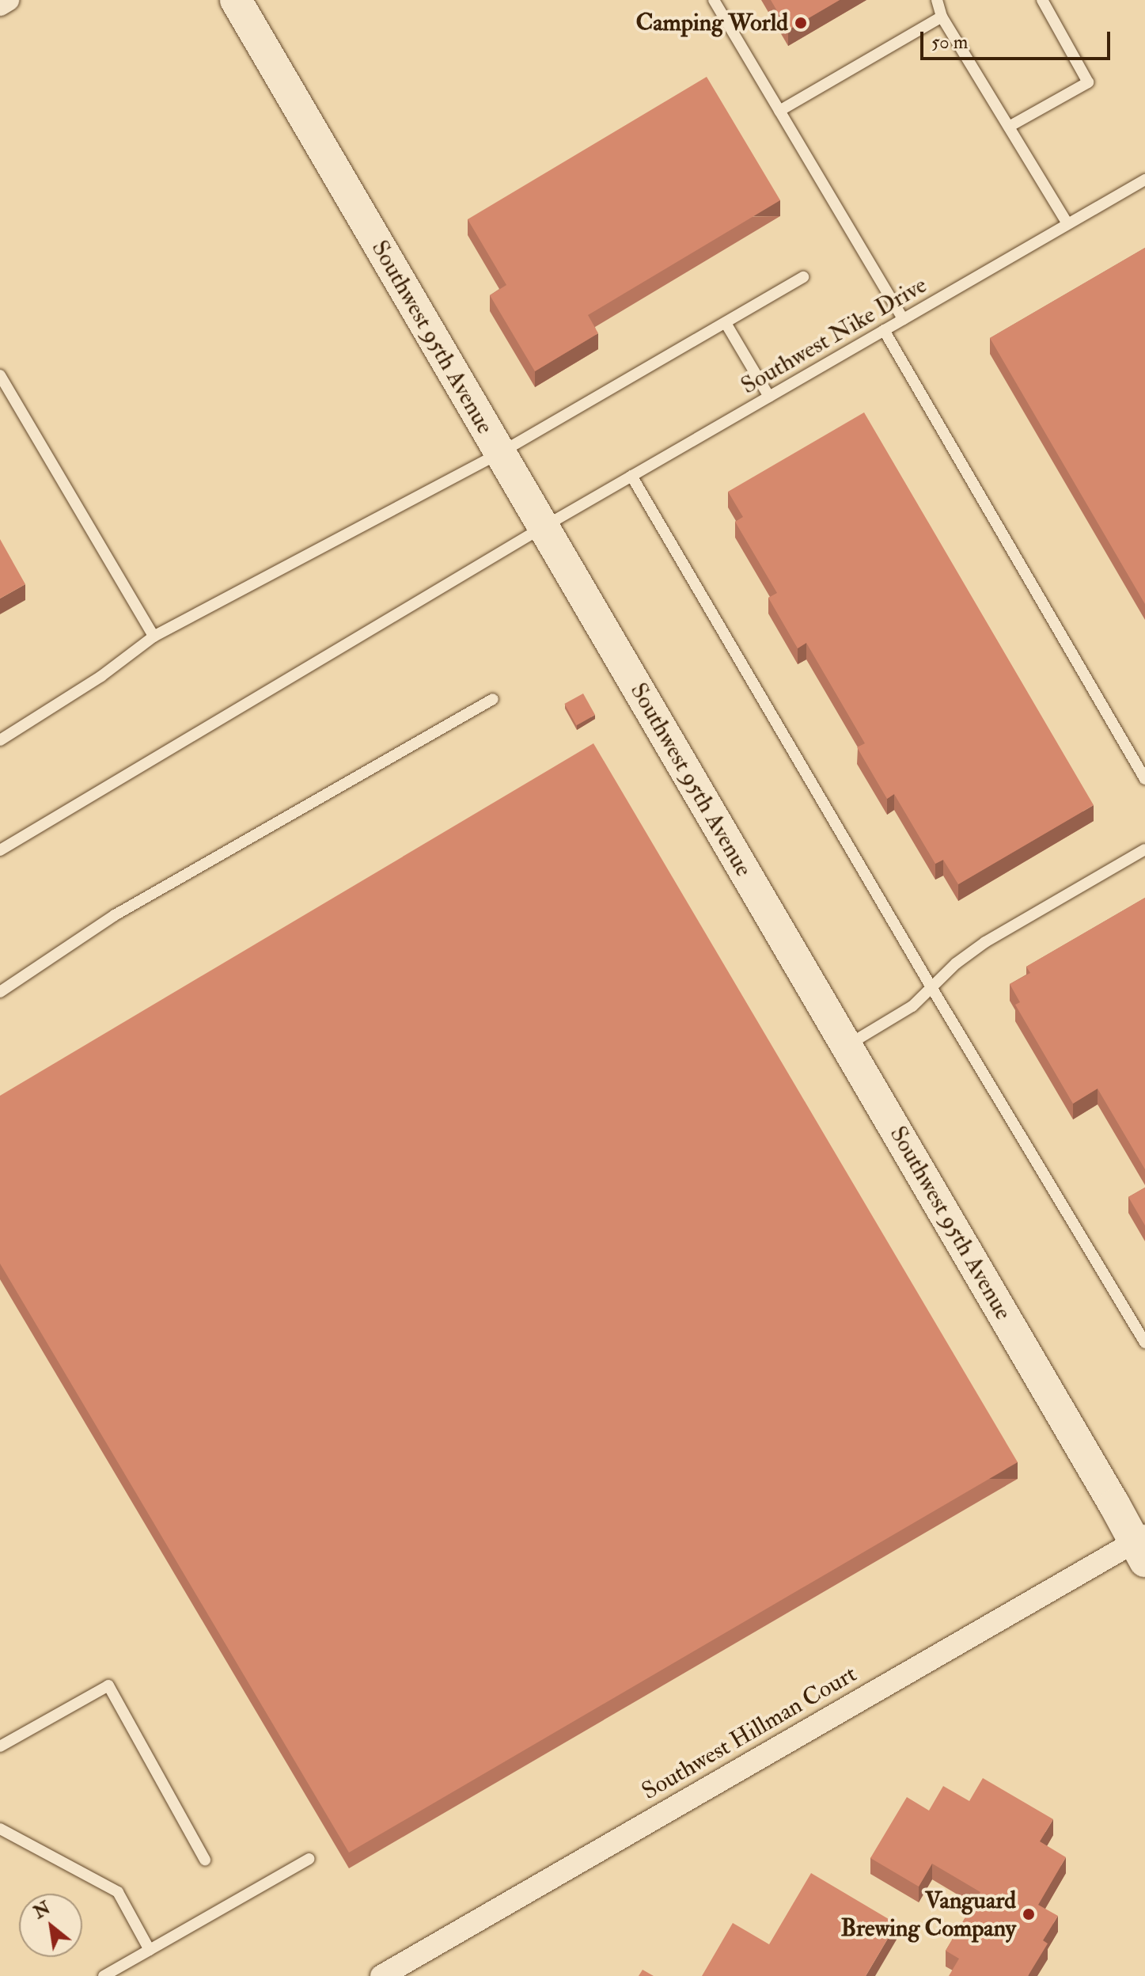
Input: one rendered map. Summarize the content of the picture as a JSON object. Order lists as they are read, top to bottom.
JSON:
{
  "streets": {
    "main road": ["Southwest 95th Avenue"],
    "street": ["Southwest Hillman Court"],
    "lane": ["Southwest Nike Drive"]
  },
  "crossings": [
    ["Southwest Nike Drive", "Southwest 95th Avenue"],
    ["Southwest 95th Avenue", "Southwest Hillman Court"]
  ],
  "places": ["Camping World", "Vanguard Brewing Company"],
  "scale_bar": "50 m",
  "north": "top left"
}
